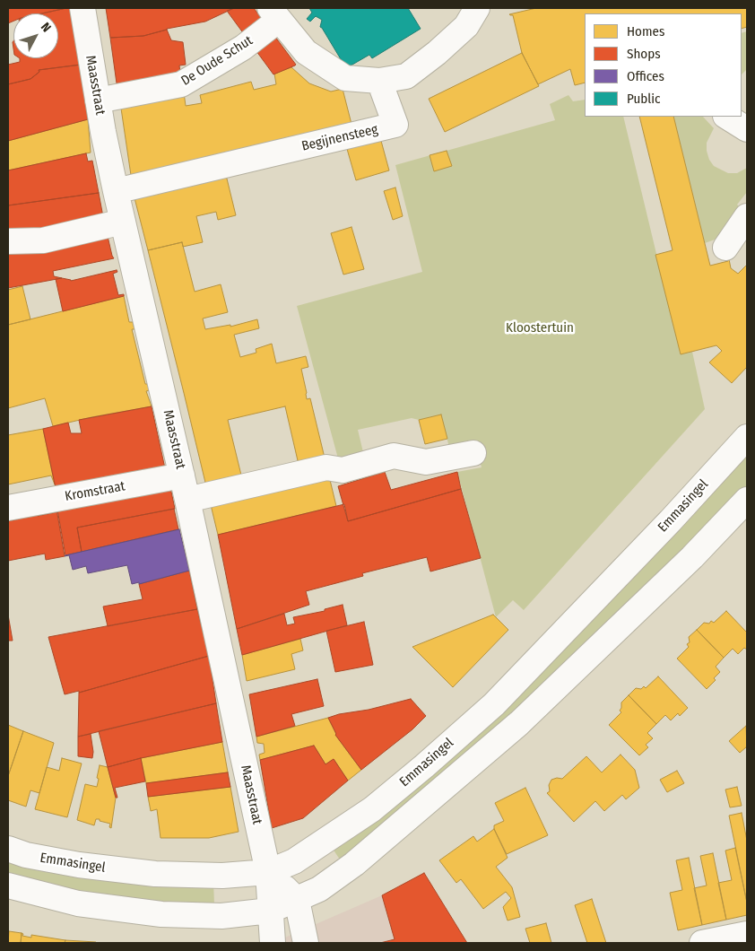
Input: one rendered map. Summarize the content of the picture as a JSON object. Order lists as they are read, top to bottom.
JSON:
{
  "streets": {
    "street": [
      "De Oude Schut",
      "Maasstraat",
      "Begijnensteeg",
      "Kromstraat",
      "Emmasingel"
    ]
  },
  "crossings": [
    ["De Oude Schut", "Maasstraat"],
    ["Maasstraat", "Begijnensteeg"],
    ["Maasstraat", "Kromstraat"],
    ["Maasstraat", "Emmasingel"]
  ],
  "parks": ["Kloostertuin"],
  "legend": [
    "Homes",
    "Shops",
    "Offices",
    "Public"
  ],
  "north": "top right"
}
